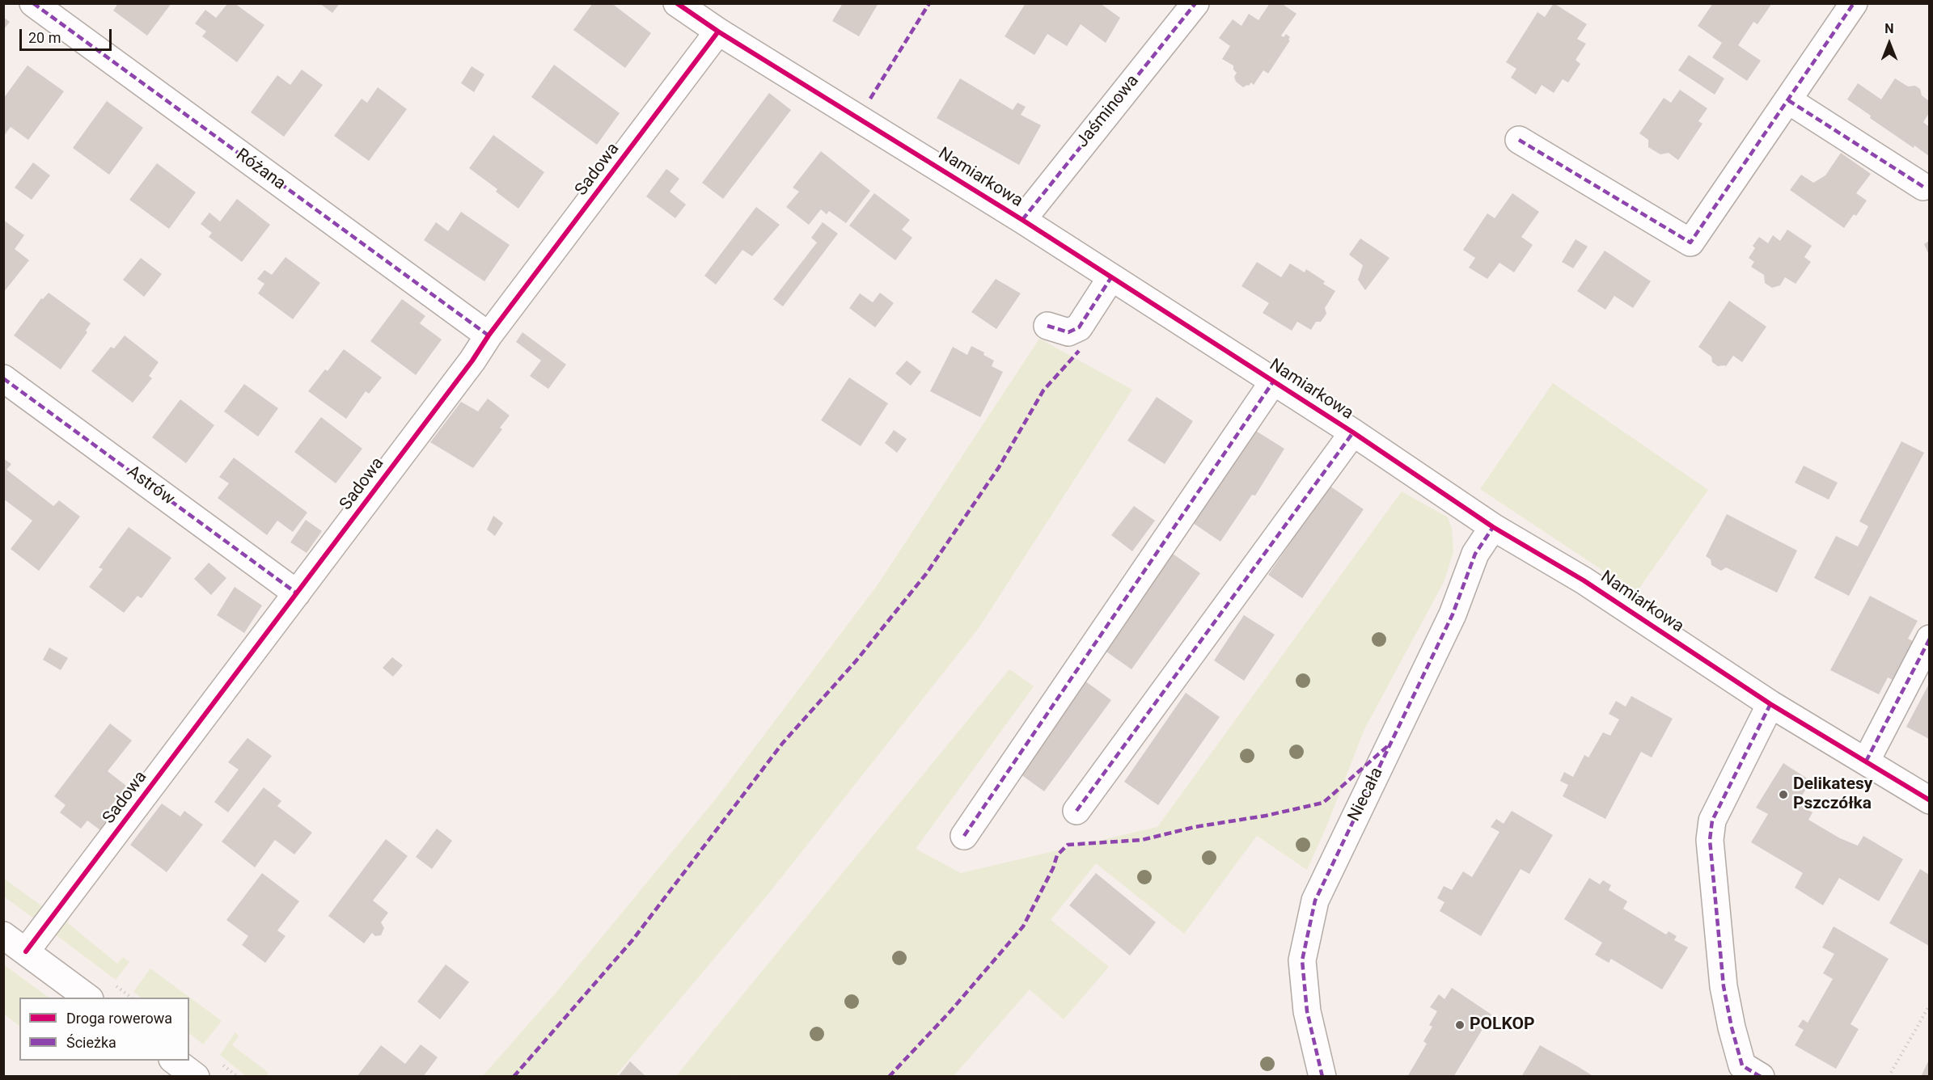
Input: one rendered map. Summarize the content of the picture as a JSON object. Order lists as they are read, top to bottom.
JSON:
{
  "streets": {
    "street": [
      "Jaśminowa",
      "Różana",
      "Sadowa",
      "Namiarkowa",
      "Astrów",
      "Niecała"
    ]
  },
  "crossings": [
    ["Jaśminowa", "Namiarkowa"],
    ["Różana", "Sadowa"],
    ["Sadowa", "Namiarkowa"],
    ["Sadowa", "Astrów"],
    ["Namiarkowa", "Niecała"]
  ],
  "places": ["Delikatesy Pszczółka", "POLKOP"],
  "legend": ["Droga rowerowa", "Ścieżka"],
  "scale_bar": "20 m",
  "north": "top"
}
